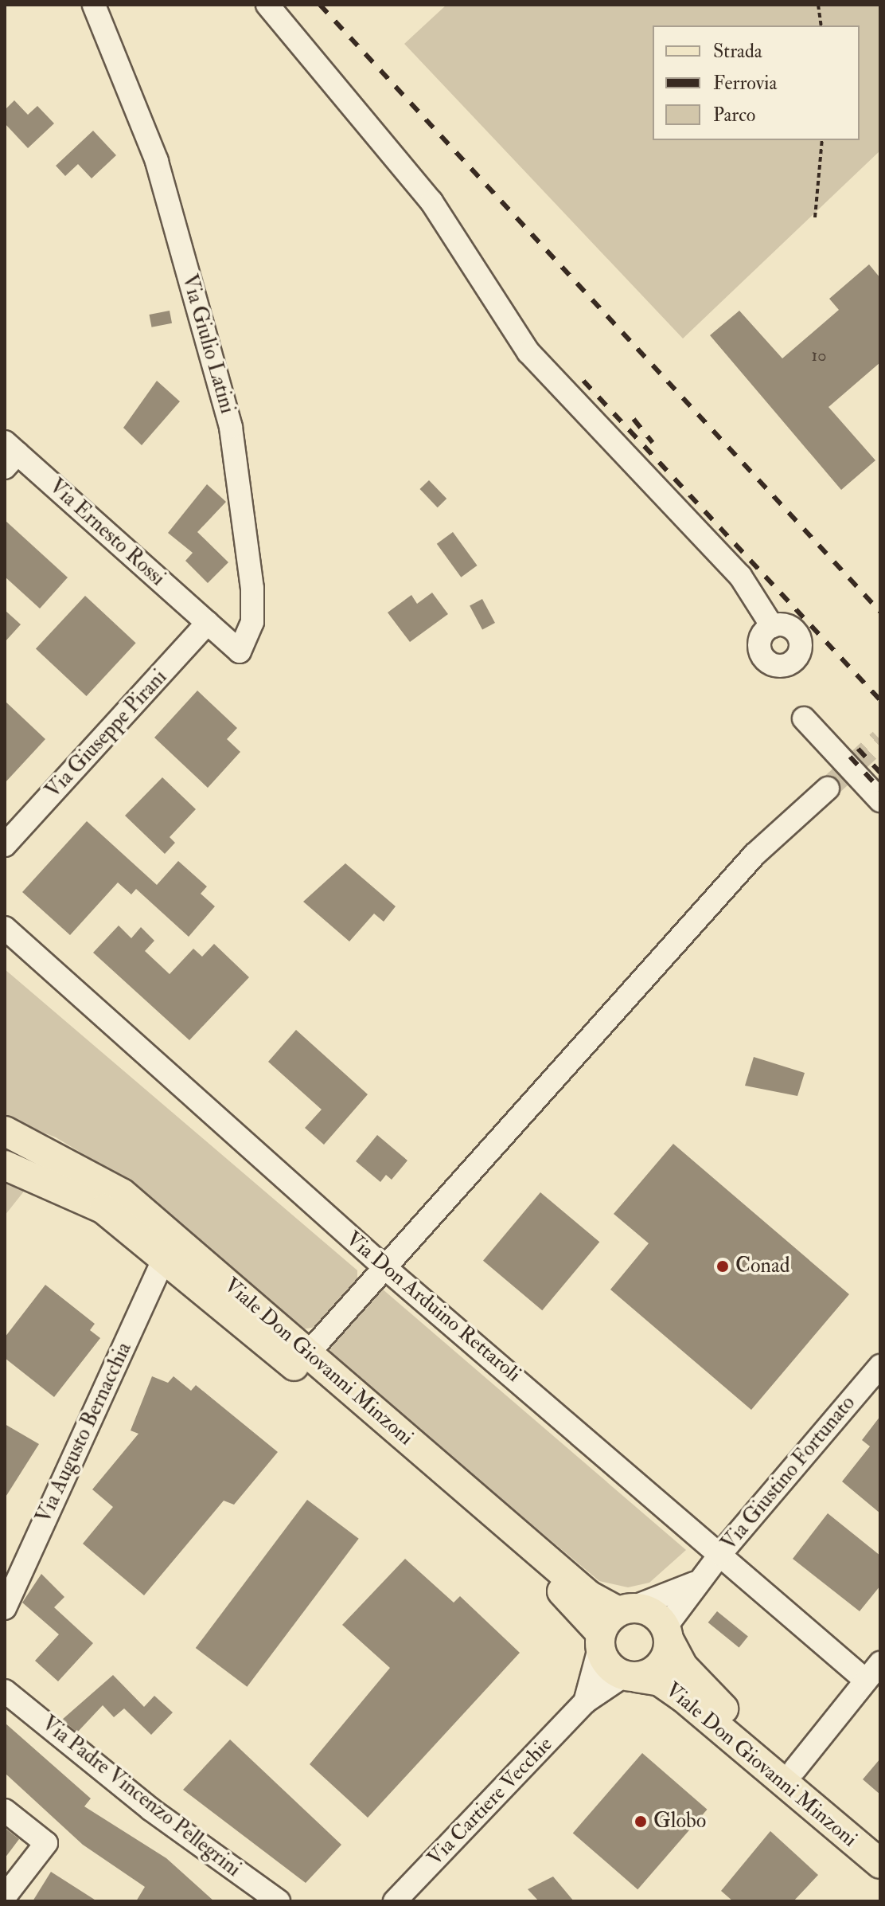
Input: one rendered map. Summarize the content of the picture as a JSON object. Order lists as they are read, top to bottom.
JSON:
{
  "streets": {
    "main road": ["Viale Don Giovanni Minzoni"],
    "street": [
      "Via Giulio Latini",
      "Via Ernesto Rossi",
      "Via Giuseppe Pirani",
      "Via Don Arduino Rettaroli",
      "Via Augusto Bernacchia",
      "Via Giustino Fortunato",
      "Via Padre Vincenzo Pellegrini",
      "Via Cartiere Vecchie"
    ]
  },
  "crossings": [
    ["Via Giulio Latini", "Via Ernesto Rossi"],
    ["Via Giulio Latini", "Via Giuseppe Pirani"],
    ["Via Ernesto Rossi", "Via Giuseppe Pirani"],
    ["Via Don Arduino Rettaroli", "Via Giustino Fortunato"],
    ["Viale Don Giovanni Minzoni", "Via Augusto Bernacchia"],
    ["Viale Don Giovanni Minzoni", "Via Giustino Fortunato"],
    ["Viale Don Giovanni Minzoni", "Via Cartiere Vecchie"],
    ["Via Giustino Fortunato", "Via Cartiere Vecchie"]
  ],
  "places": ["Conad", "Globo"],
  "house_numbers": ["10"],
  "legend": ["Strada", "Ferrovia", "Parco"]
}
